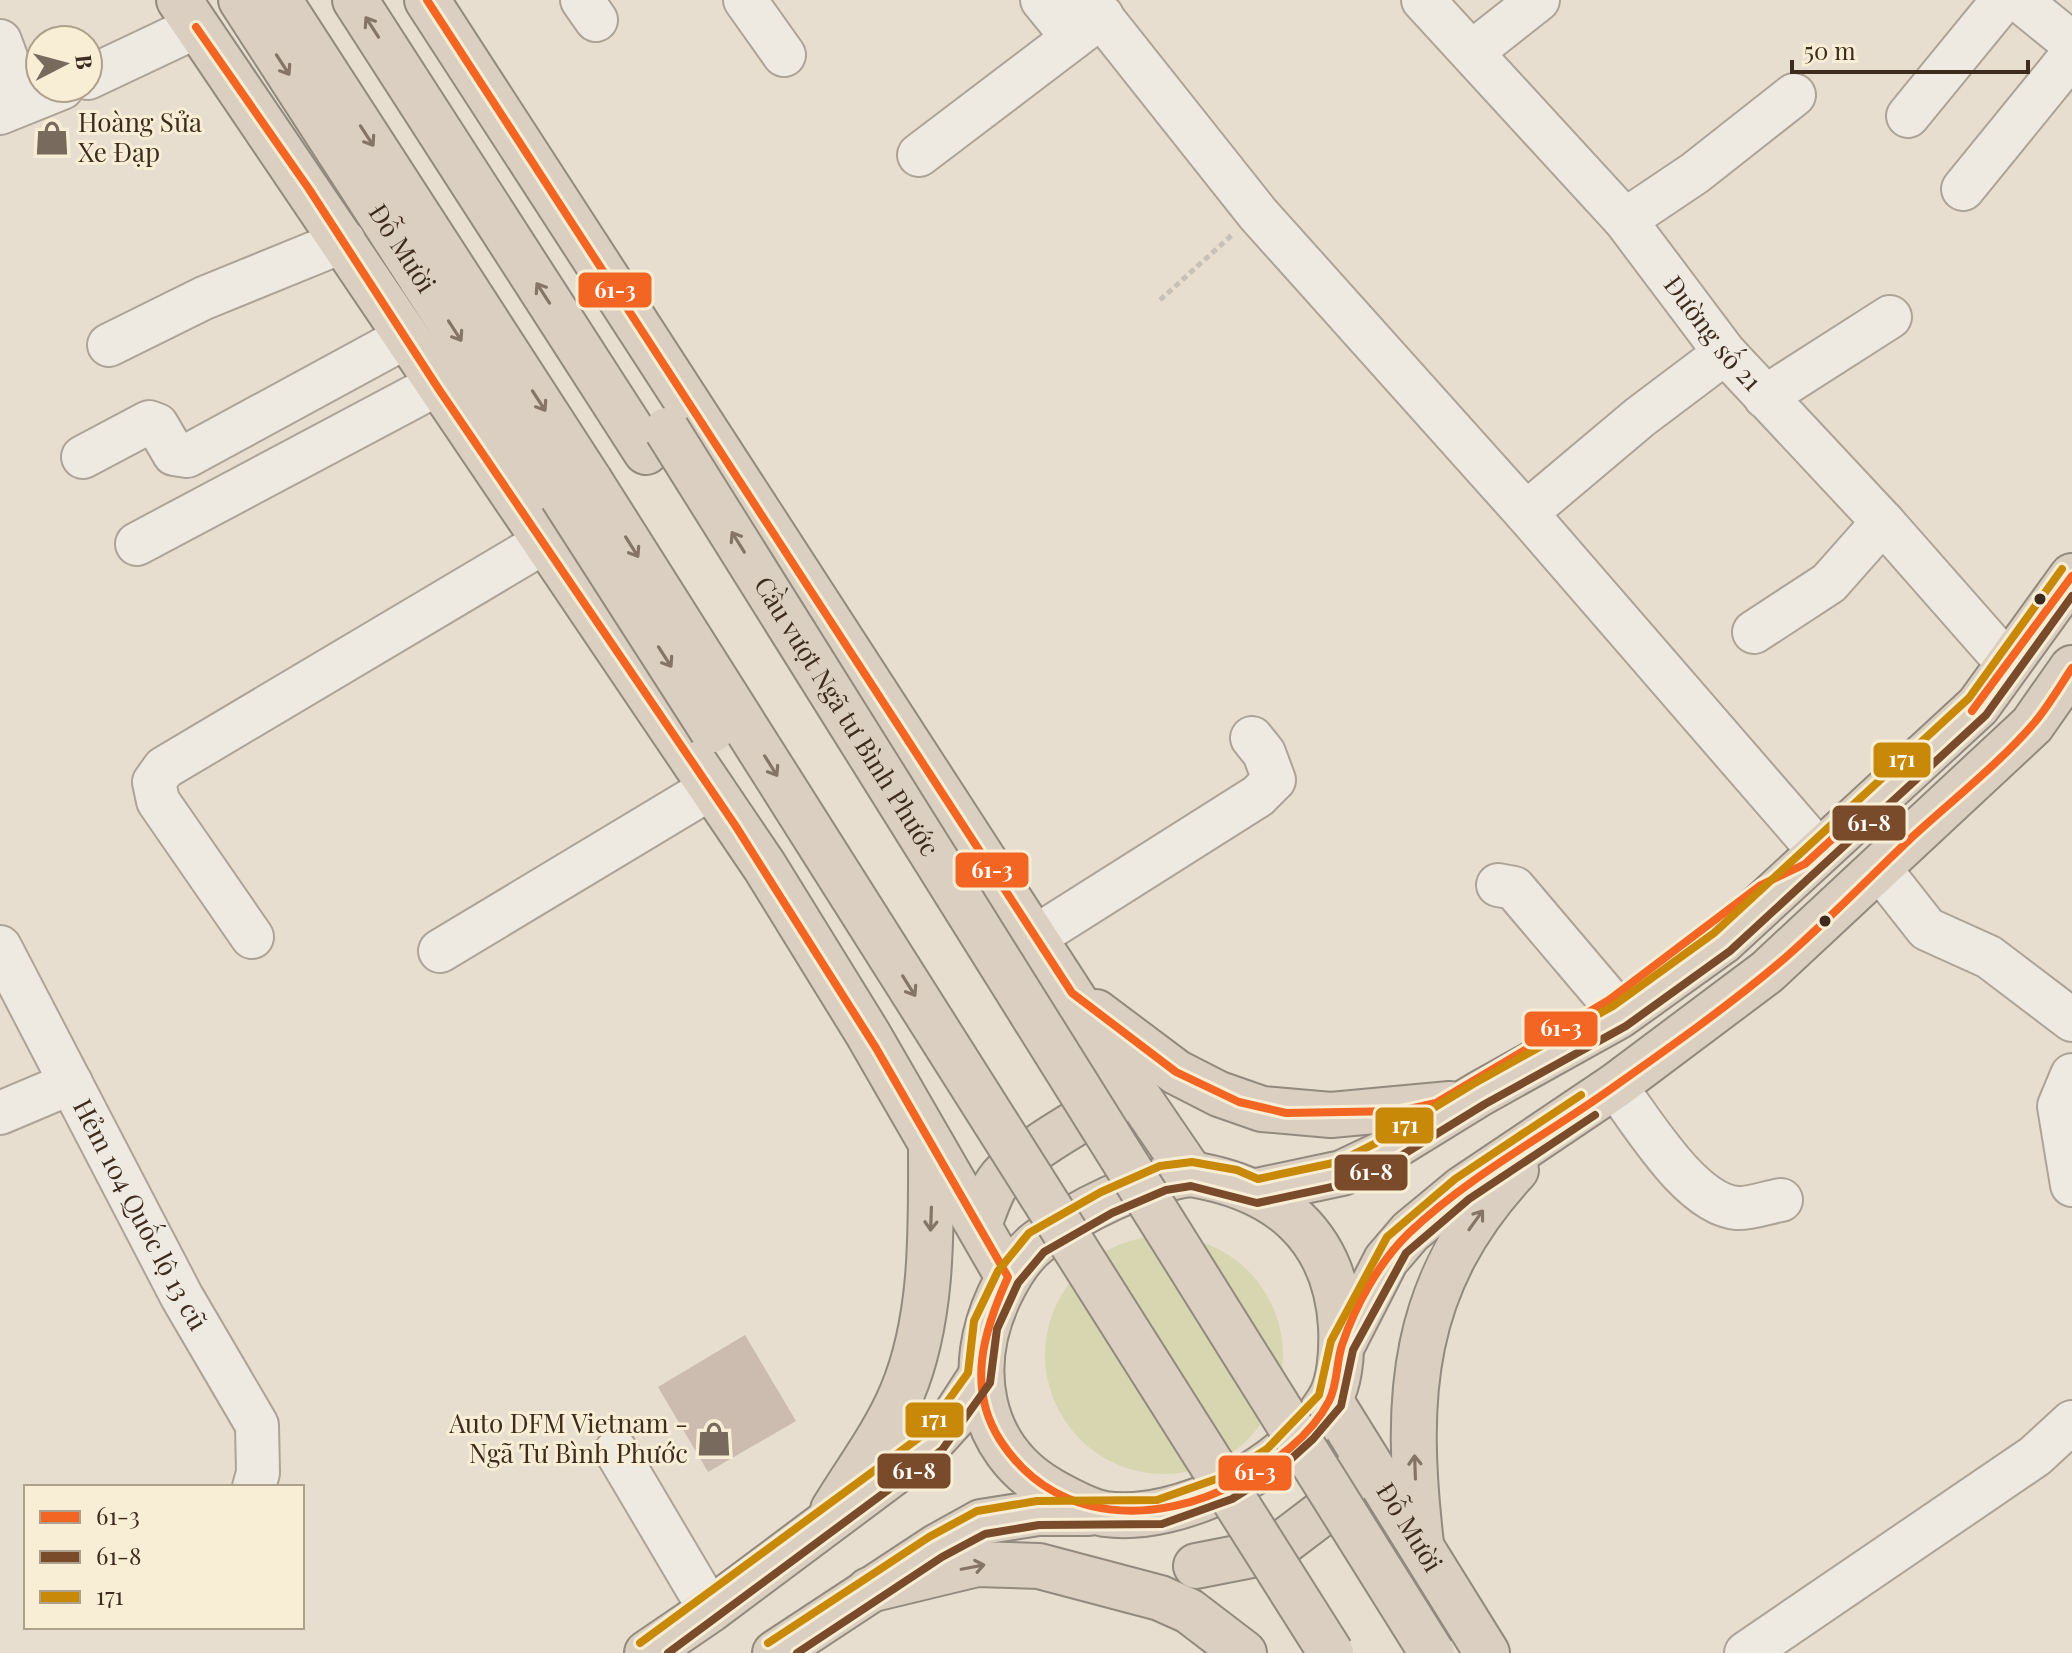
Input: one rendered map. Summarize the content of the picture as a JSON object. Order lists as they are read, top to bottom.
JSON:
{
  "streets": {
    "highway": ["Đỗ Mười", "Cầu vượt Ngã tư Bình Phước"],
    "street": ["Đường số 21", "Hẻm 104 Quốc lộ 13 cũ"]
  },
  "places": {
    "shop": ["Hoàng Sửa Xe Đạp", "Auto DFM Vietnam - Ngã Tư Bình Phước"]
  },
  "lines": ["transit line 61-3", "transit line 171", "transit line 61-8"],
  "legend": ["61-3", "61-8", "171"],
  "scale_bar": "50 m",
  "north": "right"
}
